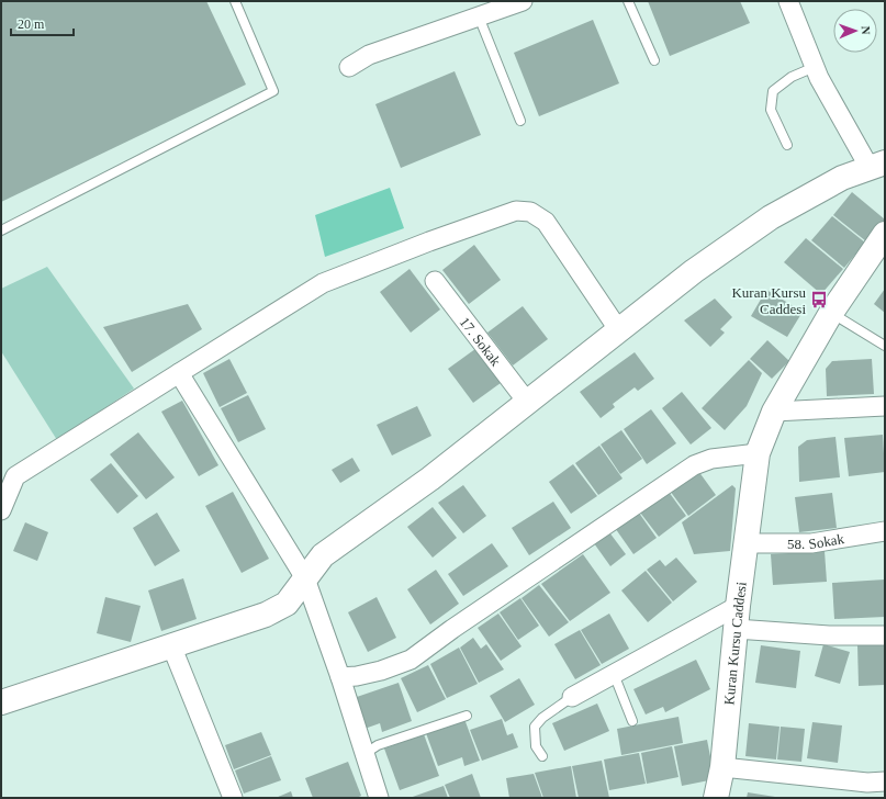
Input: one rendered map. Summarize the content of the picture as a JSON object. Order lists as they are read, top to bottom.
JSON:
{
  "streets": {
    "street": ["17. Sokak", "58. Sokak", "Kuran Kursu Caddesi"]
  },
  "crossings": [
    ["58. Sokak", "Kuran Kursu Caddesi"]
  ],
  "places": {
    "bus stop": ["Kuran Kursu Caddesi"]
  },
  "scale_bar": "20 m",
  "north": "right"
}
